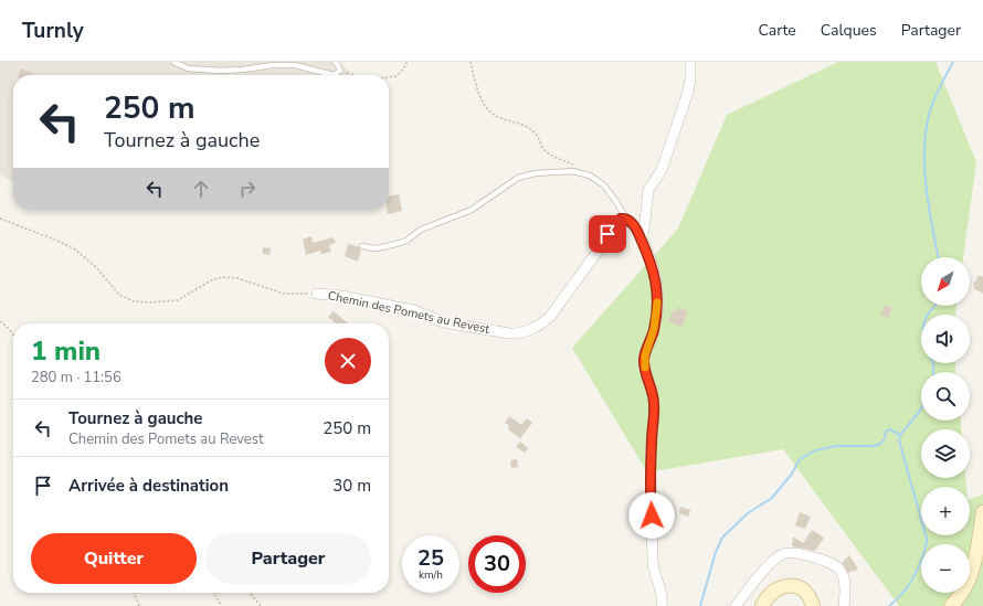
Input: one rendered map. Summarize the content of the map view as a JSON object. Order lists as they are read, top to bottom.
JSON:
{
  "streets": {
    "street": ["Chemin des Pomets au Revest"]
  },
  "north": "bottom left",
  "page": {
    "header": "Turnly",
    "nav": ["Carte", "Calques", "Partager"],
    "turn": ["250 m", "Tournez à gauche"],
    "map_buttons": ["+", "−"],
    "heading": ["1 min", "280 m · 11:56"],
    "list": [
      {
        "name": "Tournez à gauche",
        "note": "Chemin des Pomets au Revest",
        "value": "250 m"
      },
      {
        "name": "Arrivée à destination",
        "value": "30 m"
      }
    ],
    "buttons": ["Quitter", "Partager"],
    "speed": "25 km/h",
    "limit": "30"
  }
}
